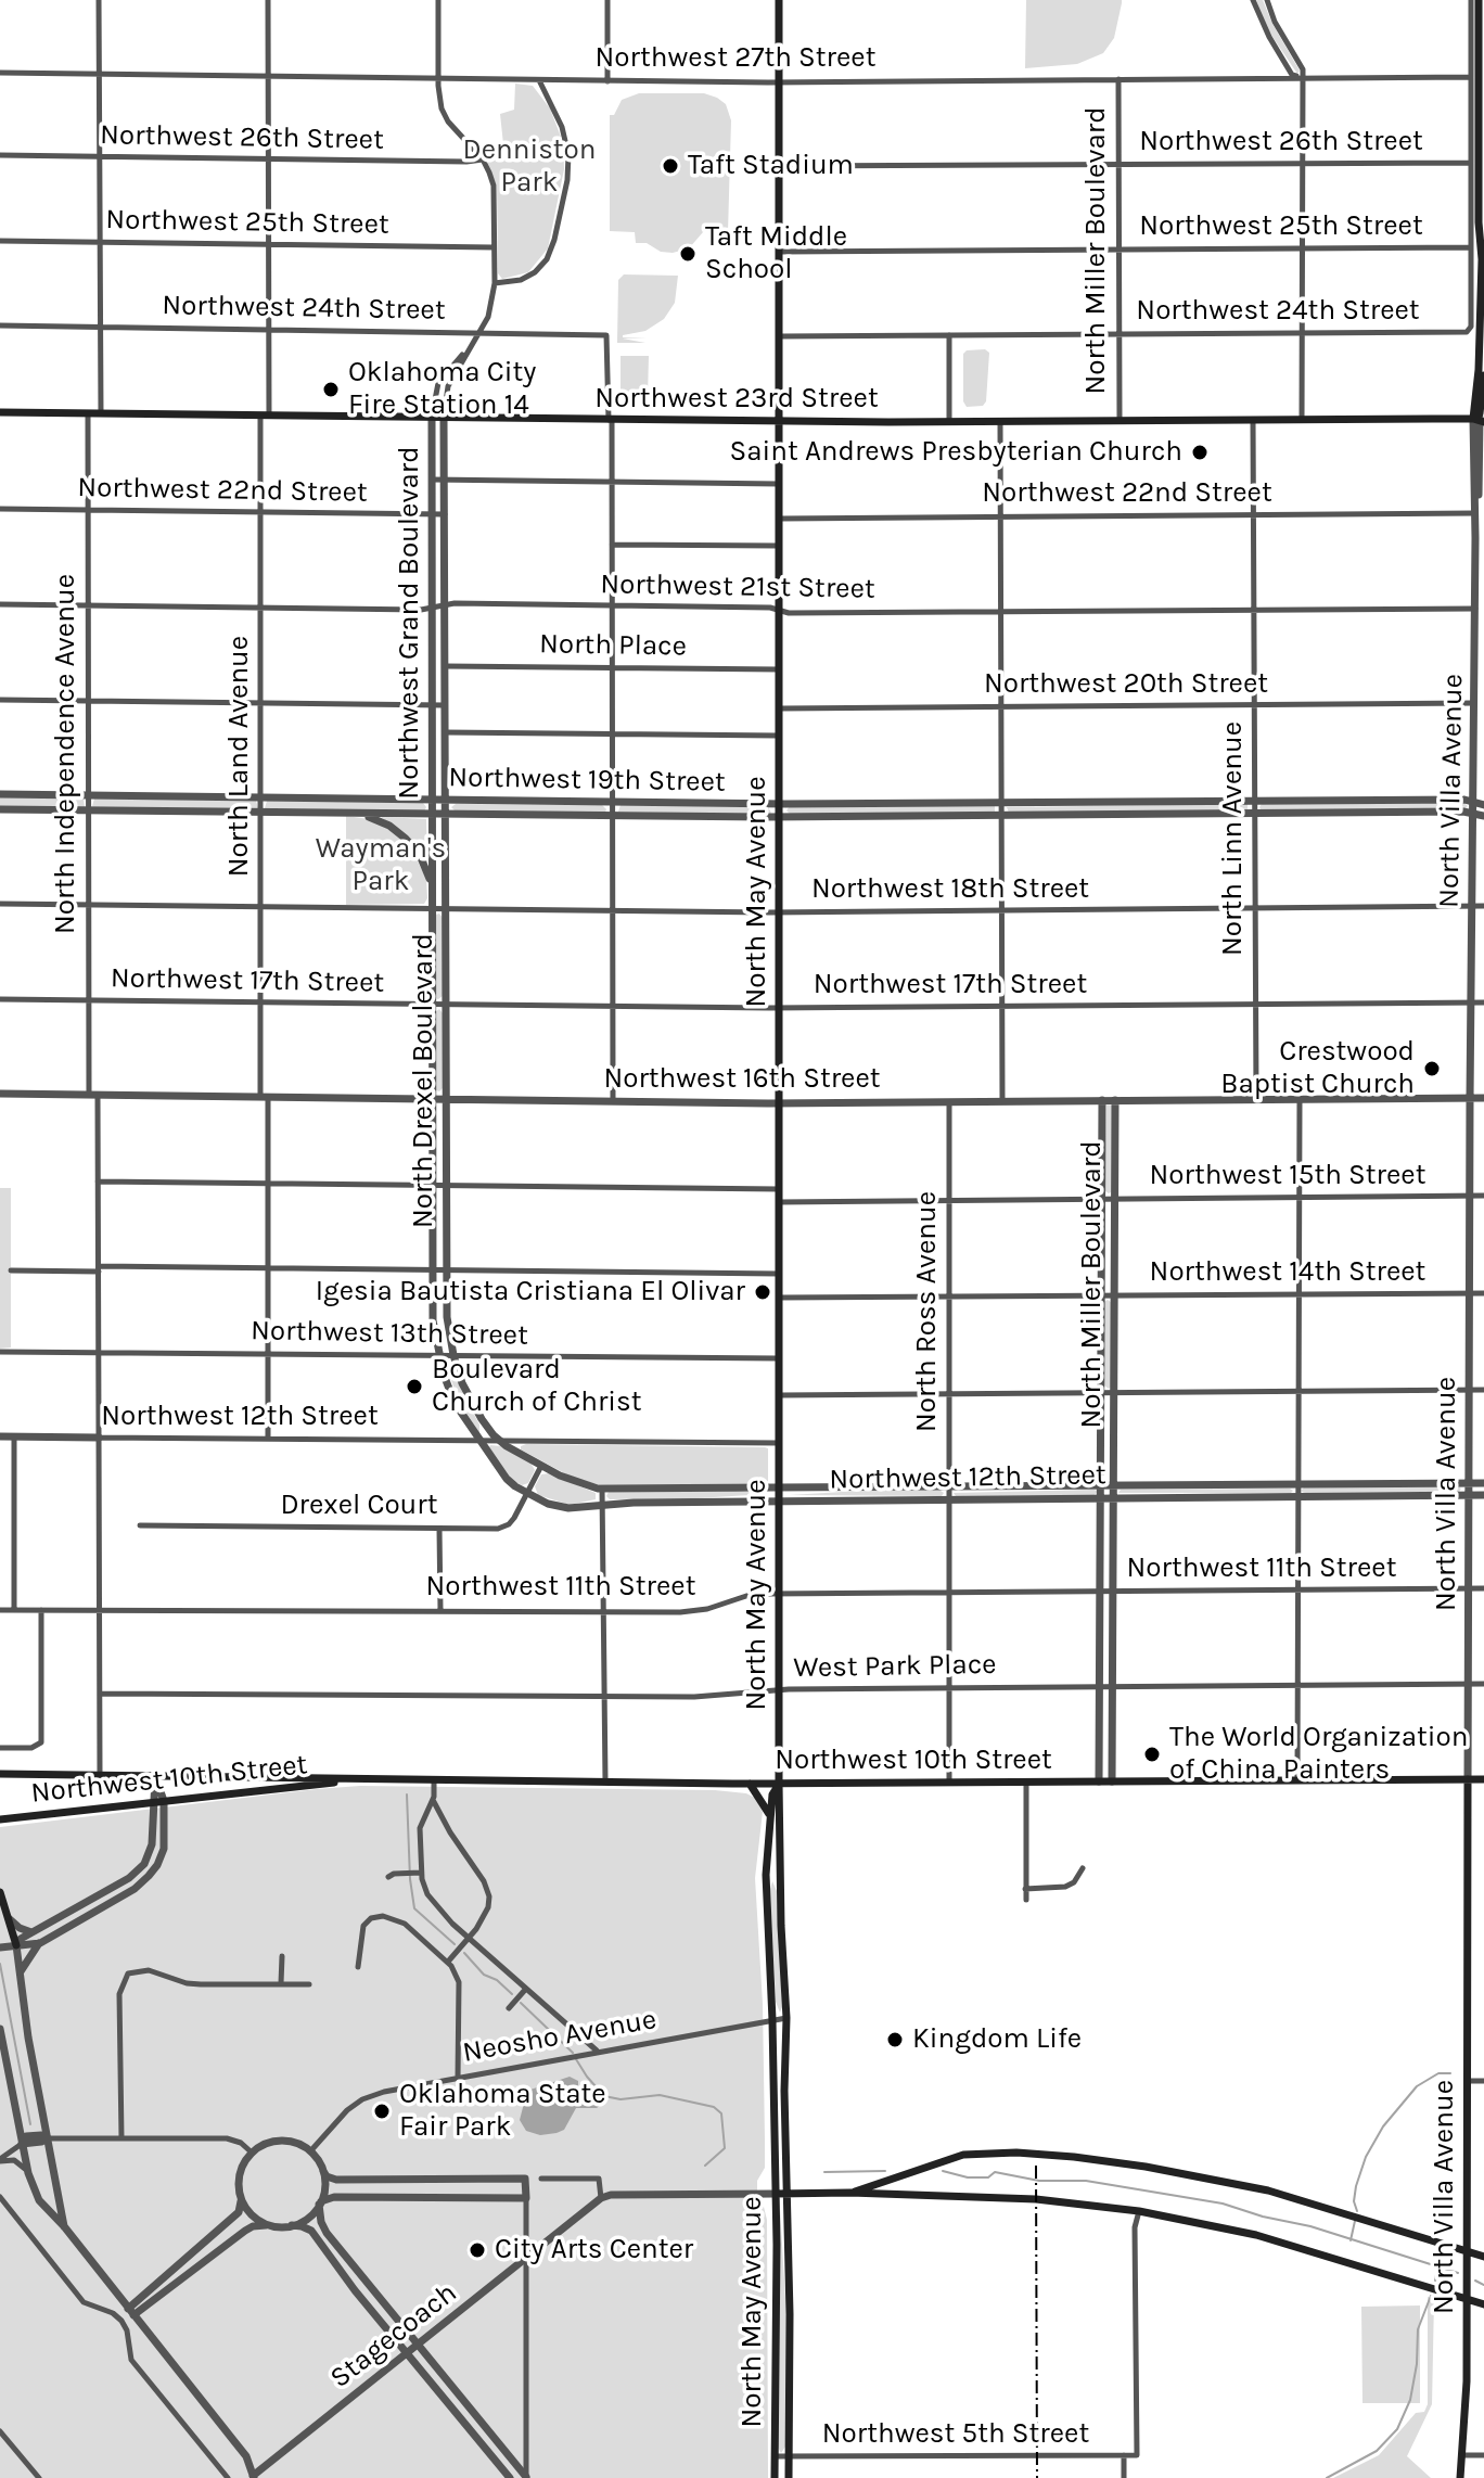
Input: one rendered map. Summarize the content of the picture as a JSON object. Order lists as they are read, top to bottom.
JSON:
{
  "streets": {
    "main road": [
      "Northwest 23rd Street",
      "North Villa Avenue",
      "North May Avenue",
      "Northwest 10th Street"
    ],
    "street": [
      "Northwest 27th Street",
      "Northwest 26th Street",
      "Northwest 25th Street",
      "North Miller Boulevard",
      "Northwest 24th Street",
      "Northwest 22nd Street",
      "Northwest 21st Street",
      "Northwest Grand Boulevard",
      "North Place",
      "Northwest 20th Street",
      "North Independence Avenue",
      "North Land Avenue",
      "Northwest 19th Street",
      "North Linn Avenue",
      "Northwest 18th Street",
      "Northwest 17th Street",
      "Northwest 16th Street",
      "North Drexel Boulevard",
      "Northwest 15th Street",
      "Northwest 14th Street",
      "North Ross Avenue",
      "Northwest 13th Street",
      "Northwest 12th Street",
      "Drexel Court",
      "Northwest 11th Street",
      "West Park Place",
      "Neosho Avenue",
      "Stagecoach",
      "Northwest 5th Street"
    ]
  },
  "crossings": [
    ["Northwest 27th Street", "North Miller Boulevard"],
    ["Northwest 27th Street", "North Land Avenue"],
    ["Northwest 27th Street", "North May Avenue"],
    ["Northwest 27th Street", "North Drexel Boulevard"],
    ["Northwest 26th Street", "North Miller Boulevard"],
    ["Northwest 26th Street", "North Land Avenue"],
    ["Northwest 26th Street", "North May Avenue"],
    ["Northwest 26th Street", "North Drexel Boulevard"],
    ["Northwest 25th Street", "North Miller Boulevard"],
    ["Northwest 25th Street", "Northwest 24th Street"],
    ["Northwest 25th Street", "North Land Avenue"],
    ["Northwest 25th Street", "North May Avenue"],
    ["Northwest 25th Street", "North Drexel Boulevard"],
    ["North Miller Boulevard", "Northwest 24th Street"],
    ["North Miller Boulevard", "Northwest 23rd Street"],
    ["North Miller Boulevard", "Northwest 16th Street"],
    ["North Miller Boulevard", "Northwest 15th Street"],
    ["North Miller Boulevard", "Northwest 14th Street"],
    ["North Miller Boulevard", "Northwest 12th Street"],
    ["North Miller Boulevard", "Northwest 11th Street"],
    ["North Miller Boulevard", "West Park Place"],
    ["North Miller Boulevard", "Northwest 10th Street"],
    ["Northwest 24th Street", "Northwest 23rd Street"],
    ["Northwest 24th Street", "North Land Avenue"],
    ["Northwest 24th Street", "North May Avenue"],
    ["Northwest 24th Street", "North Drexel Boulevard"],
    ["Northwest 23rd Street", "Northwest Grand Boulevard"],
    ["Northwest 23rd Street", "North Independence Avenue"],
    ["Northwest 23rd Street", "North Land Avenue"],
    ["Northwest 23rd Street", "North Villa Avenue"],
    ["Northwest 23rd Street", "North Linn Avenue"],
    ["Northwest 23rd Street", "North May Avenue"],
    ["Northwest 23rd Street", "North Drexel Boulevard"],
    ["Northwest 22nd Street", "Northwest Grand Boulevard"],
    ["Northwest 22nd Street", "North Independence Avenue"],
    ["Northwest 22nd Street", "North Land Avenue"],
    ["Northwest 22nd Street", "North Villa Avenue"],
    ["Northwest 22nd Street", "North Linn Avenue"],
    ["Northwest 22nd Street", "North May Avenue"],
    ["Northwest 22nd Street", "North Drexel Boulevard"],
    ["Northwest 21st Street", "Northwest Grand Boulevard"],
    ["Northwest 21st Street", "North Independence Avenue"],
    ["Northwest 21st Street", "North Land Avenue"],
    ["Northwest 21st Street", "North Villa Avenue"],
    ["Northwest 21st Street", "North Linn Avenue"],
    ["Northwest 21st Street", "North May Avenue"],
    ["Northwest 21st Street", "North Drexel Boulevard"],
    ["Northwest Grand Boulevard", "Northwest 19th Street"],
    ["Northwest Grand Boulevard", "Northwest 18th Street"],
    ["Northwest Grand Boulevard", "Northwest 17th Street"],
    ["Northwest Grand Boulevard", "Northwest 16th Street"],
    ["Northwest Grand Boulevard", "North Drexel Boulevard"],
    ["Northwest Grand Boulevard", "Northwest 13th Street"],
    ["Northwest Grand Boulevard", "Northwest 12th Street"],
    ["North Place", "North May Avenue"],
    ["North Place", "North Drexel Boulevard"],
    ["Northwest 20th Street", "North Villa Avenue"],
    ["Northwest 20th Street", "North Linn Avenue"],
    ["Northwest 20th Street", "North May Avenue"],
    ["North Independence Avenue", "Northwest 19th Street"],
    ["North Independence Avenue", "Northwest 18th Street"],
    ["North Independence Avenue", "Northwest 17th Street"],
    ["North Independence Avenue", "Northwest 16th Street"],
    ["North Independence Avenue", "Northwest 13th Street"],
    ["North Independence Avenue", "Northwest 12th Street"],
    ["North Independence Avenue", "Northwest 11th Street"],
    ["North Independence Avenue", "West Park Place"],
    ["North Independence Avenue", "Northwest 10th Street"],
    ["North Land Avenue", "Northwest 19th Street"],
    ["North Land Avenue", "Northwest 18th Street"],
    ["North Land Avenue", "Northwest 17th Street"],
    ["North Land Avenue", "Northwest 16th Street"],
    ["North Land Avenue", "Northwest 13th Street"],
    ["North Land Avenue", "Northwest 12th Street"],
    ["Northwest 19th Street", "North Villa Avenue"],
    ["Northwest 19th Street", "North Linn Avenue"],
    ["Northwest 19th Street", "North May Avenue"],
    ["Northwest 19th Street", "North Drexel Boulevard"],
    ["North Villa Avenue", "Northwest 18th Street"],
    ["North Villa Avenue", "Northwest 17th Street"],
    ["North Villa Avenue", "Northwest 16th Street"],
    ["North Villa Avenue", "Northwest 15th Street"],
    ["North Villa Avenue", "Northwest 14th Street"],
    ["North Villa Avenue", "Northwest 12th Street"],
    ["North Villa Avenue", "Northwest 11th Street"],
    ["North Villa Avenue", "West Park Place"],
    ["North Villa Avenue", "Northwest 10th Street"],
    ["North Linn Avenue", "Northwest 18th Street"],
    ["North Linn Avenue", "Northwest 17th Street"],
    ["North Linn Avenue", "Northwest 16th Street"],
    ["Northwest 18th Street", "North May Avenue"],
    ["Northwest 18th Street", "North Drexel Boulevard"],
    ["North May Avenue", "Northwest 17th Street"],
    ["North May Avenue", "Northwest 16th Street"],
    ["North May Avenue", "Northwest 15th Street"],
    ["North May Avenue", "Northwest 14th Street"],
    ["North May Avenue", "Northwest 13th Street"],
    ["North May Avenue", "Northwest 12th Street"],
    ["North May Avenue", "Northwest 11th Street"],
    ["North May Avenue", "West Park Place"],
    ["North May Avenue", "Northwest 10th Street"],
    ["North May Avenue", "Neosho Avenue"],
    ["North May Avenue", "Northwest 5th Street"],
    ["Northwest 17th Street", "North Drexel Boulevard"],
    ["Northwest 16th Street", "North Drexel Boulevard"],
    ["Northwest 16th Street", "North Ross Avenue"],
    ["North Drexel Boulevard", "Northwest 13th Street"],
    ["North Drexel Boulevard", "Northwest 12th Street"],
    ["Northwest 15th Street", "North Ross Avenue"],
    ["Northwest 14th Street", "North Ross Avenue"],
    ["North Ross Avenue", "Northwest 12th Street"],
    ["North Ross Avenue", "Northwest 11th Street"],
    ["North Ross Avenue", "West Park Place"],
    ["North Ross Avenue", "Northwest 10th Street"],
    ["Northwest 12th Street", "Drexel Court"]
  ],
  "parks": ["Denniston Park", "Wayman's Park"],
  "places": [
    "Taft Stadium",
    "Taft Middle School",
    "Oklahoma City Fire Station 14",
    "Saint Andrews Presbyterian Church",
    "Crestwood Baptist Church",
    "Igesia Bautista Cristiana El Olivar",
    "Boulevard Church of Christ",
    "The World Organization of China Painters",
    "Kingdom Life",
    "Oklahoma State Fair Park",
    "City Arts Center"
  ]
}
